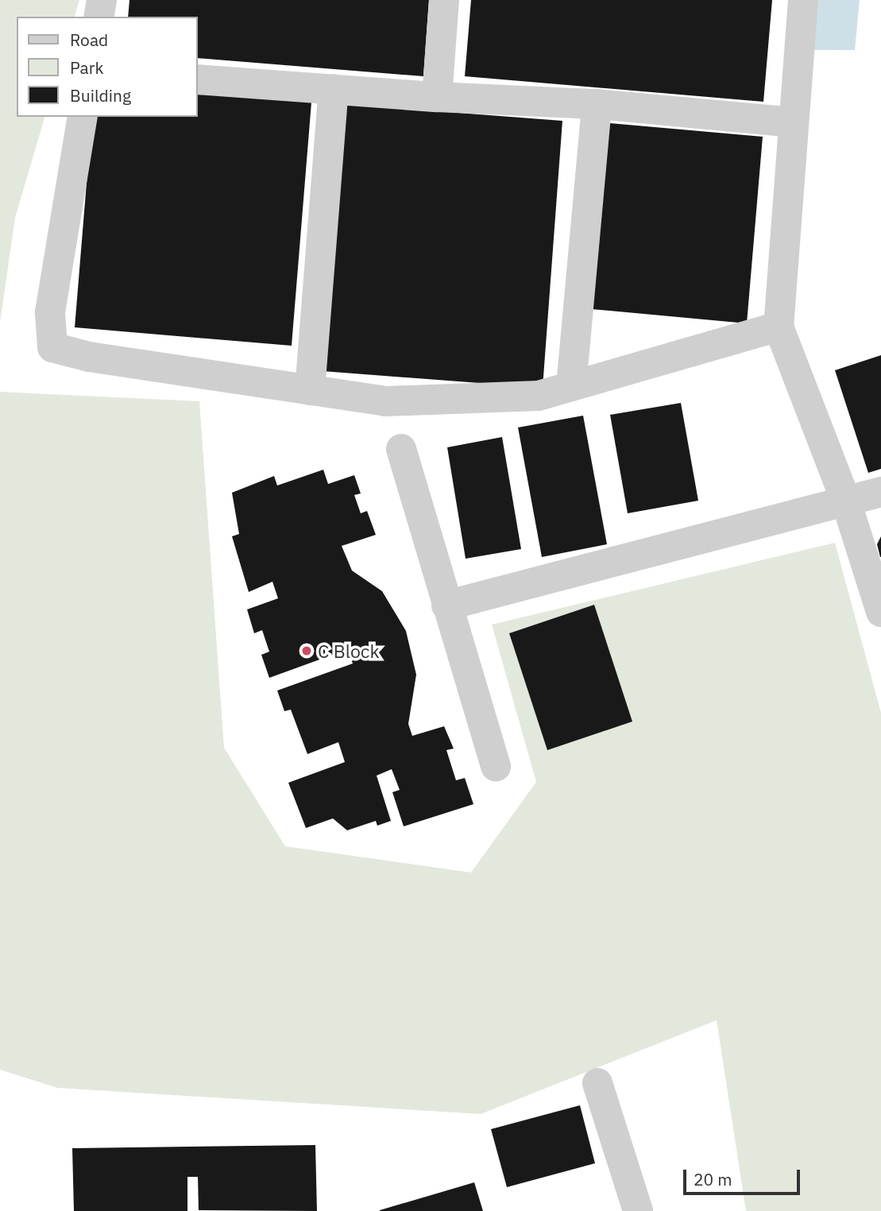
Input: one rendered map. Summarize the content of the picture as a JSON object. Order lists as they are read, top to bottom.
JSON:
{
  "places": ["C Block"],
  "legend": ["Road", "Park", "Building"],
  "scale_bar": "20 m"
}
